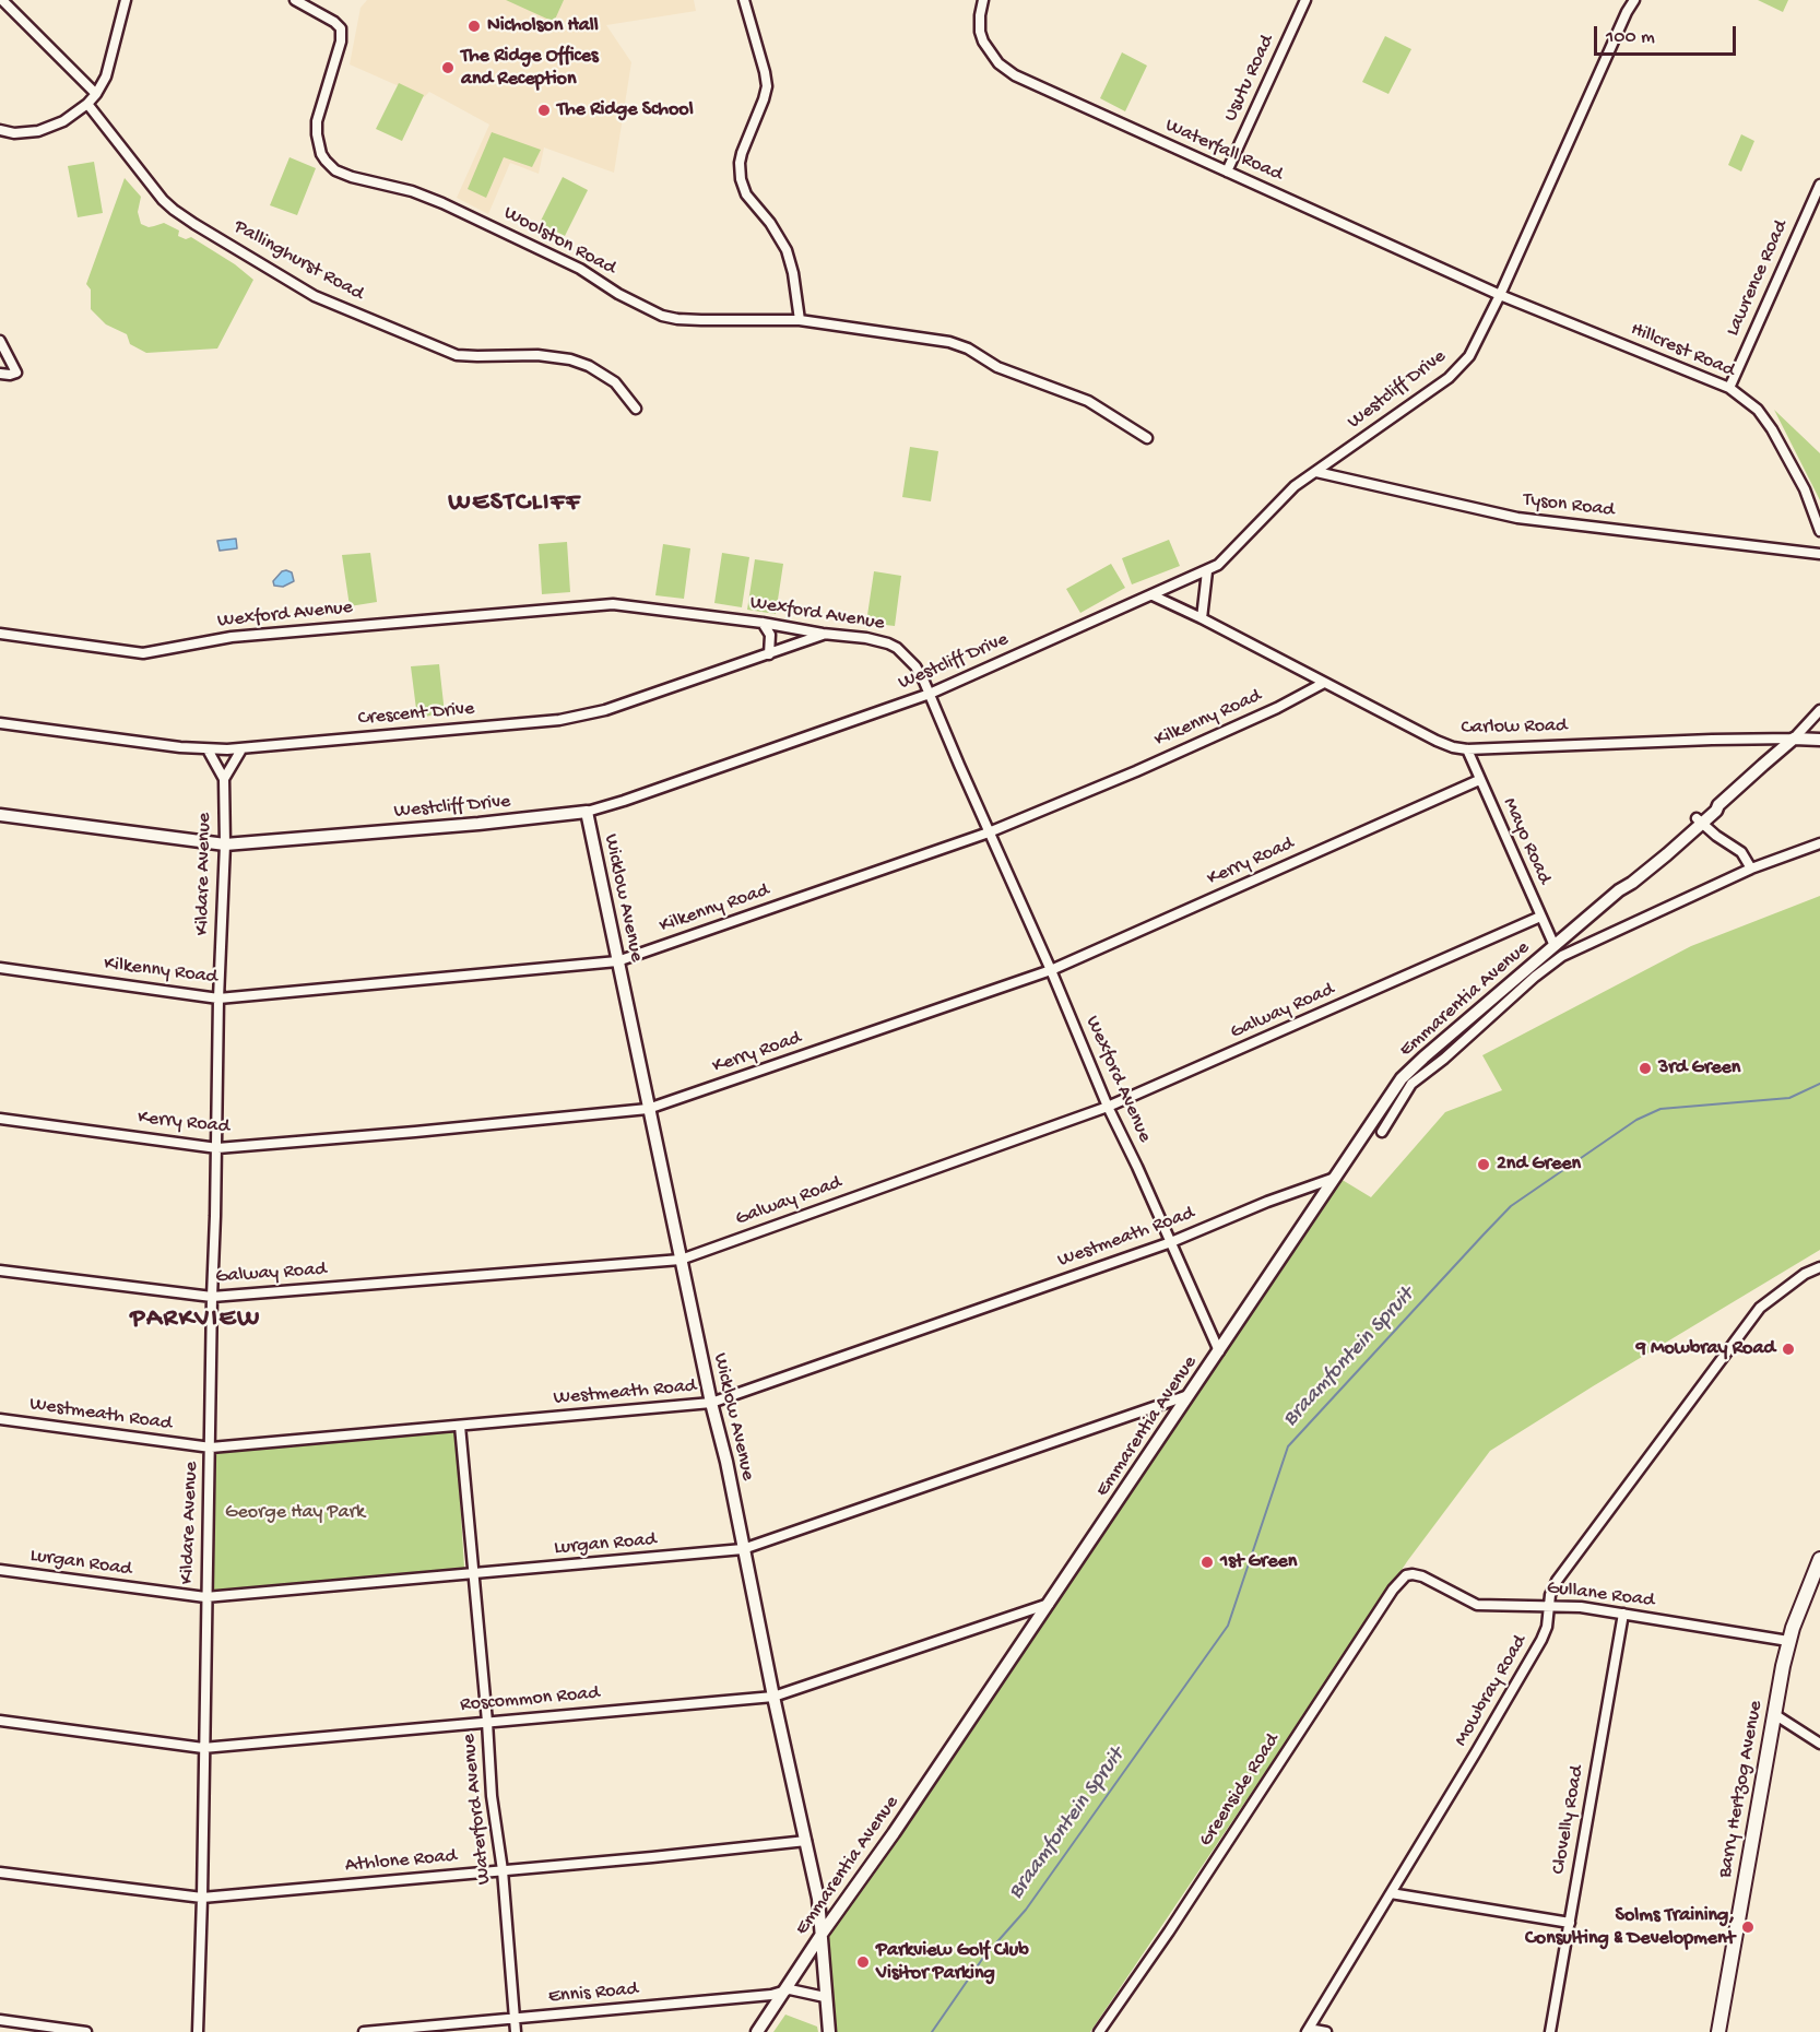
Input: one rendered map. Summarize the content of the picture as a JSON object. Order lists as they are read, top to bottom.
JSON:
{
  "streets": {
    "main road": ["Barry Hertzog Avenue"],
    "street": [
      "Usutu Road",
      "Waterfall Road",
      "Woolston Road",
      "Pallinghurst Road",
      "Lawrence Road",
      "Hillcrest Road",
      "Westcliff Drive",
      "Tyson Road",
      "Wexford Avenue",
      "Crescent Drive",
      "Kilkenny Road",
      "Carlow Road",
      "Mayo Road",
      "Kerry Road",
      "Kildare Avenue",
      "Wicklow Avenue",
      "Emmarentia Avenue",
      "Galway Road",
      "Westmeath Road",
      "Lurgan Road",
      "Gullane Road",
      "Mowbray Road",
      "Roscommon Road",
      "Greenside Road",
      "Waterford Avenue",
      "Clovelly Road",
      "Athlone Road",
      "Ennis Road"
    ]
  },
  "crossings": [
    ["Usutu Road", "Waterfall Road"],
    ["Waterfall Road", "Hillcrest Road"],
    ["Waterfall Road", "Westcliff Drive"],
    ["Lawrence Road", "Hillcrest Road"],
    ["Hillcrest Road", "Westcliff Drive"],
    ["Westcliff Drive", "Tyson Road"],
    ["Westcliff Drive", "Wexford Avenue"],
    ["Westcliff Drive", "Carlow Road"],
    ["Westcliff Drive", "Kildare Avenue"],
    ["Westcliff Drive", "Wicklow Avenue"],
    ["Wexford Avenue", "Crescent Drive"],
    ["Wexford Avenue", "Kilkenny Road"],
    ["Wexford Avenue", "Kerry Road"],
    ["Wexford Avenue", "Emmarentia Avenue"],
    ["Wexford Avenue", "Galway Road"],
    ["Wexford Avenue", "Westmeath Road"],
    ["Crescent Drive", "Kildare Avenue"],
    ["Kilkenny Road", "Carlow Road"],
    ["Kilkenny Road", "Kildare Avenue"],
    ["Kilkenny Road", "Wicklow Avenue"],
    ["Carlow Road", "Mayo Road"],
    ["Carlow Road", "Emmarentia Avenue"],
    ["Mayo Road", "Kerry Road"],
    ["Mayo Road", "Emmarentia Avenue"],
    ["Mayo Road", "Galway Road"],
    ["Kerry Road", "Kildare Avenue"],
    ["Kerry Road", "Wicklow Avenue"],
    ["Kildare Avenue", "Galway Road"],
    ["Kildare Avenue", "Westmeath Road"],
    ["Kildare Avenue", "Lurgan Road"],
    ["Kildare Avenue", "Roscommon Road"],
    ["Kildare Avenue", "Athlone Road"],
    ["Wicklow Avenue", "Emmarentia Avenue"],
    ["Wicklow Avenue", "Galway Road"],
    ["Wicklow Avenue", "Westmeath Road"],
    ["Wicklow Avenue", "Lurgan Road"],
    ["Wicklow Avenue", "Roscommon Road"],
    ["Wicklow Avenue", "Athlone Road"],
    ["Wicklow Avenue", "Ennis Road"],
    ["Emmarentia Avenue", "Westmeath Road"],
    ["Emmarentia Avenue", "Lurgan Road"],
    ["Emmarentia Avenue", "Roscommon Road"],
    ["Emmarentia Avenue", "Ennis Road"],
    ["Westmeath Road", "Waterford Avenue"],
    ["Lurgan Road", "Waterford Avenue"],
    ["Gullane Road", "Mowbray Road"],
    ["Gullane Road", "Barry Hertzog Avenue"],
    ["Gullane Road", "Greenside Road"],
    ["Gullane Road", "Clovelly Road"],
    ["Roscommon Road", "Waterford Avenue"],
    ["Waterford Avenue", "Athlone Road"],
    ["Waterford Avenue", "Ennis Road"]
  ],
  "districts": ["WESTCLIFF", "PARKVIEW"],
  "water": ["Braamfontein Spruit"],
  "parks": ["George Hay Park"],
  "places": [
    "Nicholson Hall",
    "The Ridge Offices and Reception",
    "The Ridge School",
    "3rd Green",
    "2nd Green",
    "9 Mowbray Road",
    "1st Green",
    "Solms Training, Consulting & Development",
    "Parkview Golf Club Visitor Parking"
  ],
  "scale_bar": "100 m"
}
